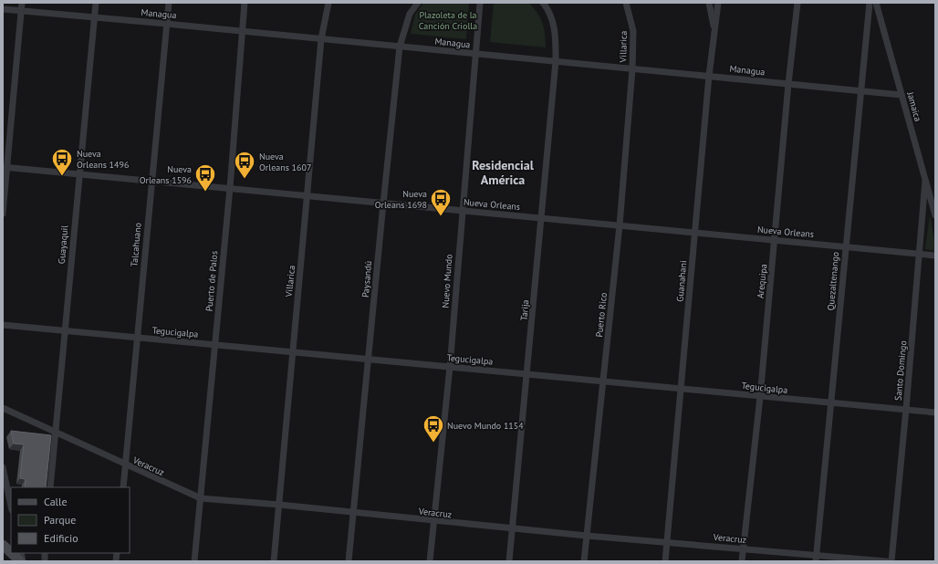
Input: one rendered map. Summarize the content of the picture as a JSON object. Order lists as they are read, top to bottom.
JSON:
{
  "streets": {
    "street": [
      "Managua",
      "Villarica",
      "Jamaica",
      "Nueva Orleans",
      "Guayaquil",
      "Talcahuano",
      "Paysandú",
      "Puerto de Palos",
      "Nuevo Mundo",
      "Guanahani",
      "Arequipa",
      "Quezaltenango",
      "Tarija",
      "Puerto Rico",
      "Tegucigalpa",
      "Santo Domingo",
      "Veracruz"
    ]
  },
  "crossings": [
    ["Managua", "Villarica"],
    ["Managua", "Jamaica"],
    ["Managua", "Guayaquil"],
    ["Managua", "Talcahuano"],
    ["Managua", "Paysandú"],
    ["Managua", "Puerto de Palos"],
    ["Managua", "Nuevo Mundo"],
    ["Managua", "Guanahani"],
    ["Managua", "Arequipa"],
    ["Managua", "Quezaltenango"],
    ["Managua", "Tarija"],
    ["Managua", "Puerto Rico"],
    ["Villarica", "Nueva Orleans"],
    ["Villarica", "Puerto Rico"],
    ["Villarica", "Tegucigalpa"],
    ["Villarica", "Veracruz"],
    ["Jamaica", "Santo Domingo"],
    ["Nueva Orleans", "Guayaquil"],
    ["Nueva Orleans", "Talcahuano"],
    ["Nueva Orleans", "Paysandú"],
    ["Nueva Orleans", "Puerto de Palos"],
    ["Nueva Orleans", "Nuevo Mundo"],
    ["Nueva Orleans", "Guanahani"],
    ["Nueva Orleans", "Arequipa"],
    ["Nueva Orleans", "Quezaltenango"],
    ["Nueva Orleans", "Tarija"],
    ["Nueva Orleans", "Puerto Rico"],
    ["Nueva Orleans", "Santo Domingo"],
    ["Guayaquil", "Tegucigalpa"],
    ["Guayaquil", "Veracruz"],
    ["Talcahuano", "Tegucigalpa"],
    ["Talcahuano", "Veracruz"],
    ["Paysandú", "Tegucigalpa"],
    ["Paysandú", "Veracruz"],
    ["Puerto de Palos", "Tegucigalpa"],
    ["Puerto de Palos", "Veracruz"],
    ["Nuevo Mundo", "Tegucigalpa"],
    ["Nuevo Mundo", "Veracruz"],
    ["Guanahani", "Tegucigalpa"],
    ["Guanahani", "Veracruz"],
    ["Arequipa", "Tegucigalpa"],
    ["Arequipa", "Veracruz"],
    ["Quezaltenango", "Tegucigalpa"],
    ["Quezaltenango", "Veracruz"],
    ["Tarija", "Tegucigalpa"],
    ["Tarija", "Veracruz"],
    ["Puerto Rico", "Tegucigalpa"],
    ["Puerto Rico", "Veracruz"],
    ["Tegucigalpa", "Santo Domingo"]
  ],
  "districts": ["Residencial América"],
  "parks": ["Plazoleta de la Canción Criolla"],
  "places": {
    "bus stop": [
      "Nueva Orleans 1496",
      "Nueva Orleans 1607",
      "Nueva Orleans 1596",
      "Nueva Orleans 1698",
      "Nuevo Mundo 1154"
    ]
  },
  "legend": ["Calle", "Parque", "Edificio"]
}
